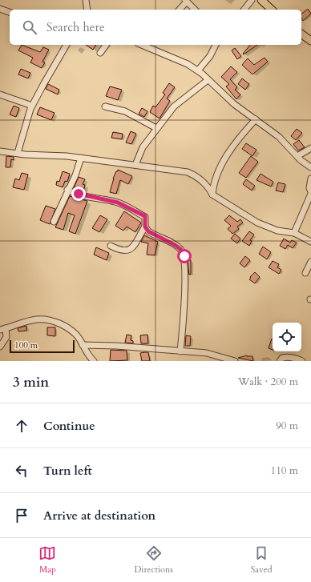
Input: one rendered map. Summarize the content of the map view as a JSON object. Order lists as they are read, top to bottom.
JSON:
{
  "scale_bar": "100 m",
  "page": {
    "search": "Search here",
    "scale": "100 m",
    "heading": ["3 min", "Walk · 200 m"],
    "list": [
      ["Continue", "90 m"],
      ["Turn left", "110 m"],
      "Arrive at destination"
    ],
    "nav": ["Map", "Directions", "Saved"]
  }
}
